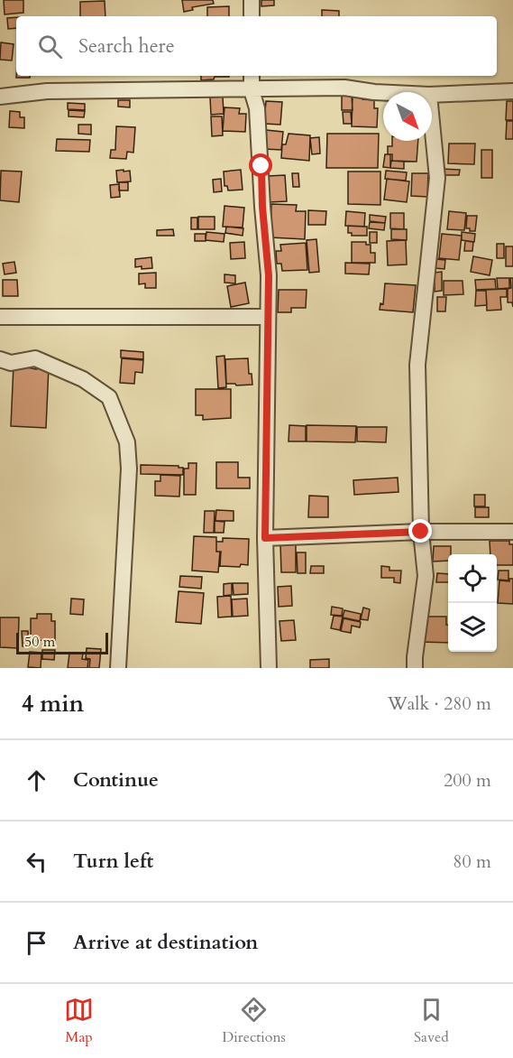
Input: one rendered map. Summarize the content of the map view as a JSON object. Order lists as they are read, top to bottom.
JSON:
{
  "scale_bar": "50 m",
  "north": "bottom right",
  "page": {
    "search": "Search here",
    "scale": "50 m",
    "heading": ["4 min", "Walk · 280 m"],
    "list": [
      ["Continue", "200 m"],
      ["Turn left", "80 m"],
      "Arrive at destination"
    ],
    "nav": ["Map", "Directions", "Saved"]
  }
}
